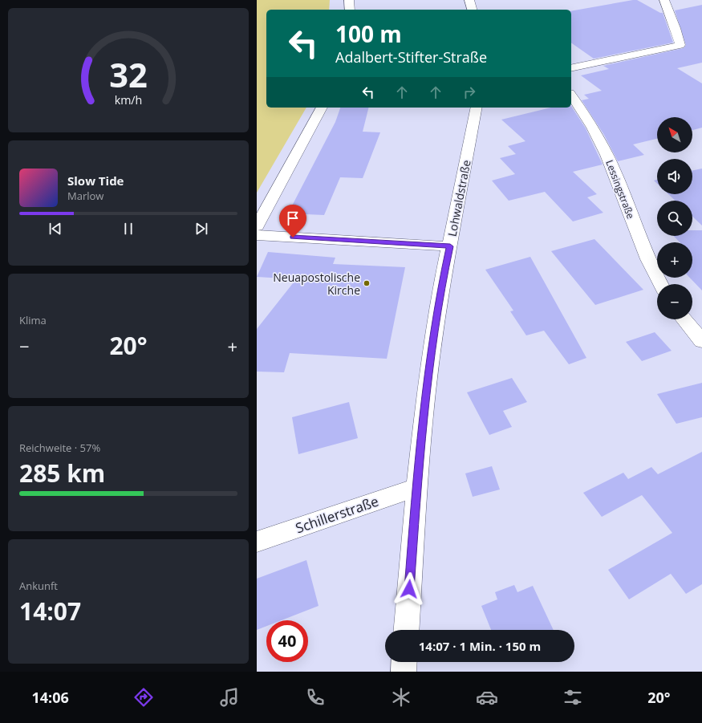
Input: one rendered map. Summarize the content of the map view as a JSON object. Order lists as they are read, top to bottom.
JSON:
{
  "streets": {
    "street": ["Lessingstraße", "Lohwaldstraße", "Schillerstraße"]
  },
  "crossings": [
    ["Lohwaldstraße", "Schillerstraße"]
  ],
  "places": ["Neuapostolische Kirche"],
  "north": "top left",
  "page": {
    "turn": ["100 m", "Adalbert-Stifter-Straße"],
    "map_buttons": ["+", "−"],
    "song": ["Slow Tide", "Marlow"],
    "tile": [
      "Klima",
      ["Reichweite · 57%", "285 km"],
      ["Ankunft", "14:07"]
    ],
    "heat": ["−", "20°", "+"],
    "limit": "40",
    "trip": "14:07 · 1 Min. · 150 m",
    "tabs": ["14:06", "20°"],
    "gauge": ["32", "km/h"]
  }
}
